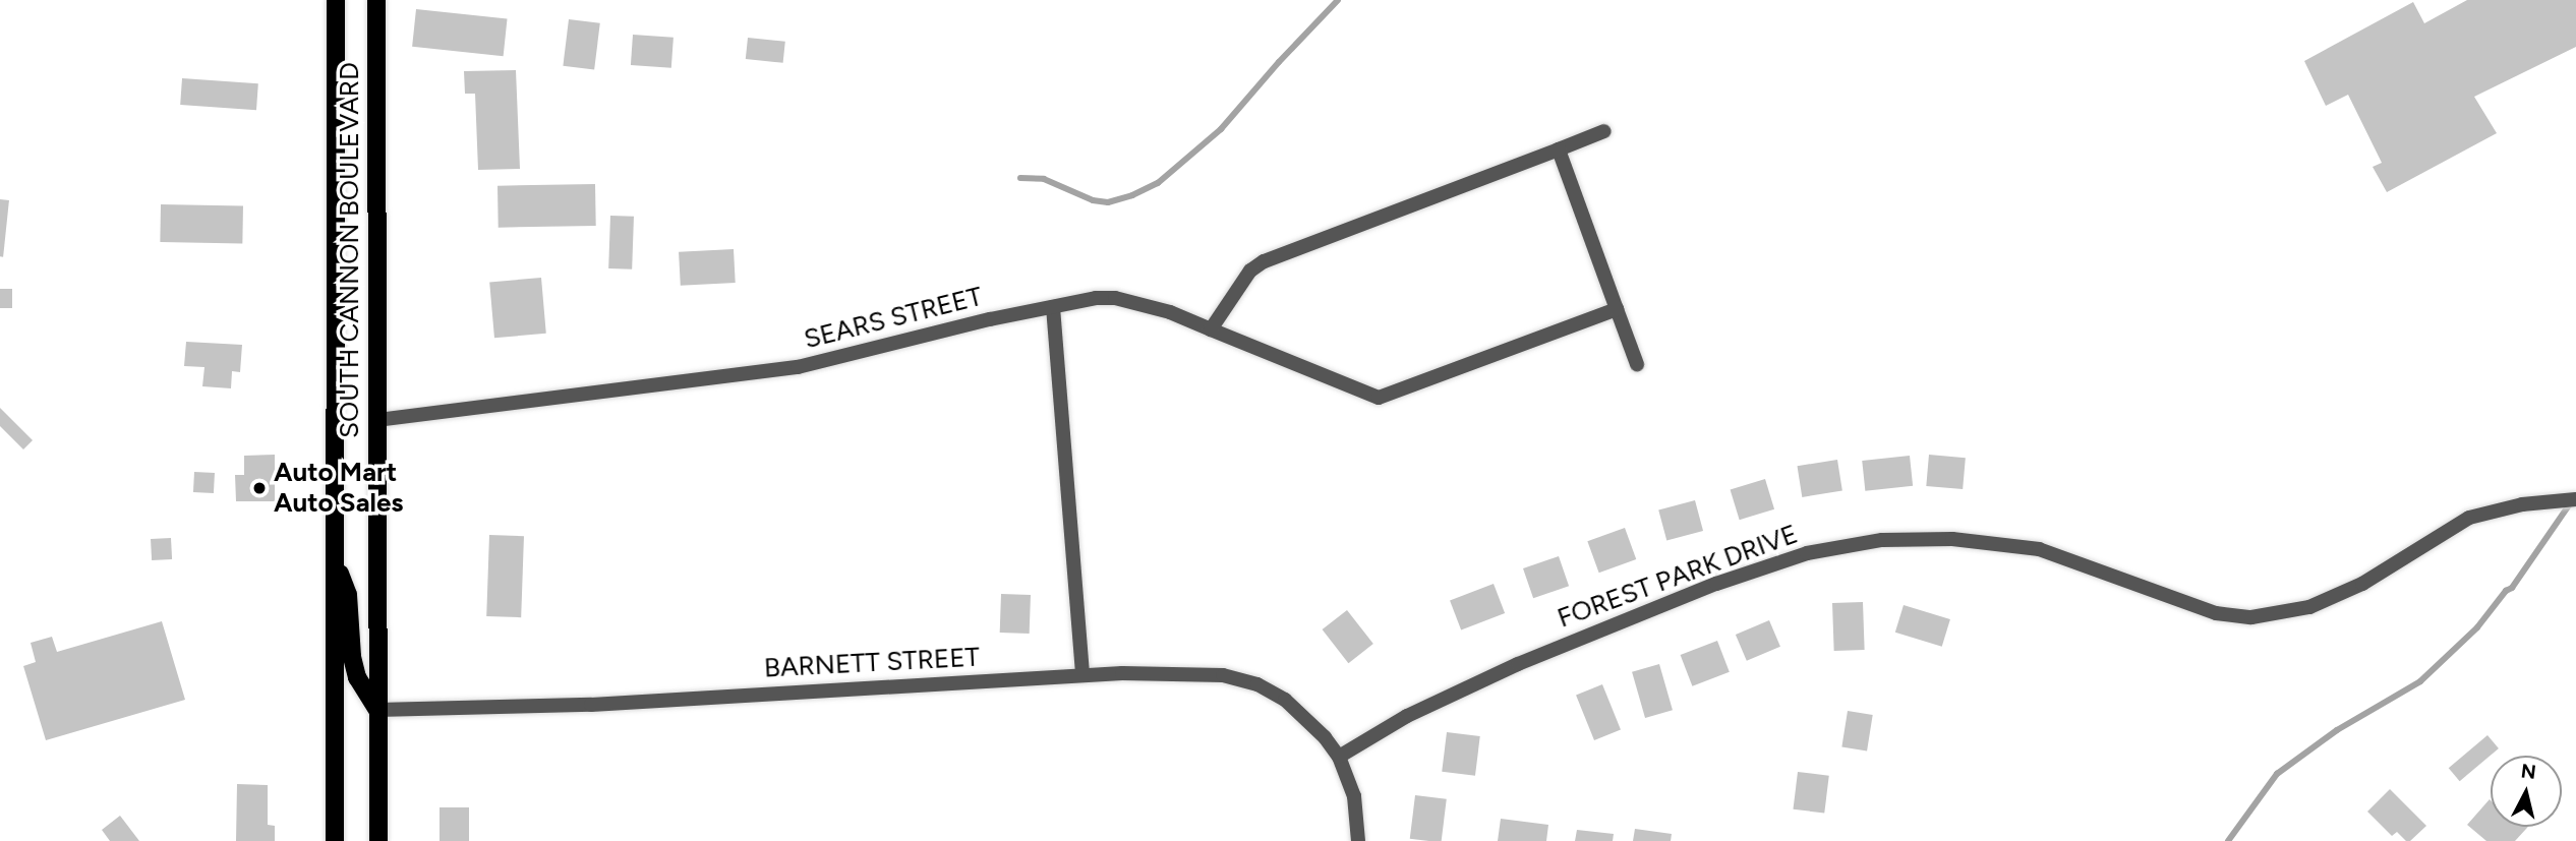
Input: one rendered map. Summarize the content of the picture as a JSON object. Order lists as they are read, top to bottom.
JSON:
{
  "streets": {
    "main road": ["SOUTH CANNON BOULEVARD"],
    "street": ["SEARS STREET", "FOREST PARK DRIVE", "BARNETT STREET"]
  },
  "crossings": [
    ["SOUTH CANNON BOULEVARD", "SEARS STREET"],
    ["SOUTH CANNON BOULEVARD", "BARNETT STREET"],
    ["FOREST PARK DRIVE", "BARNETT STREET"]
  ],
  "places": ["Auto Mart Auto Sales"],
  "north": "top"
}
